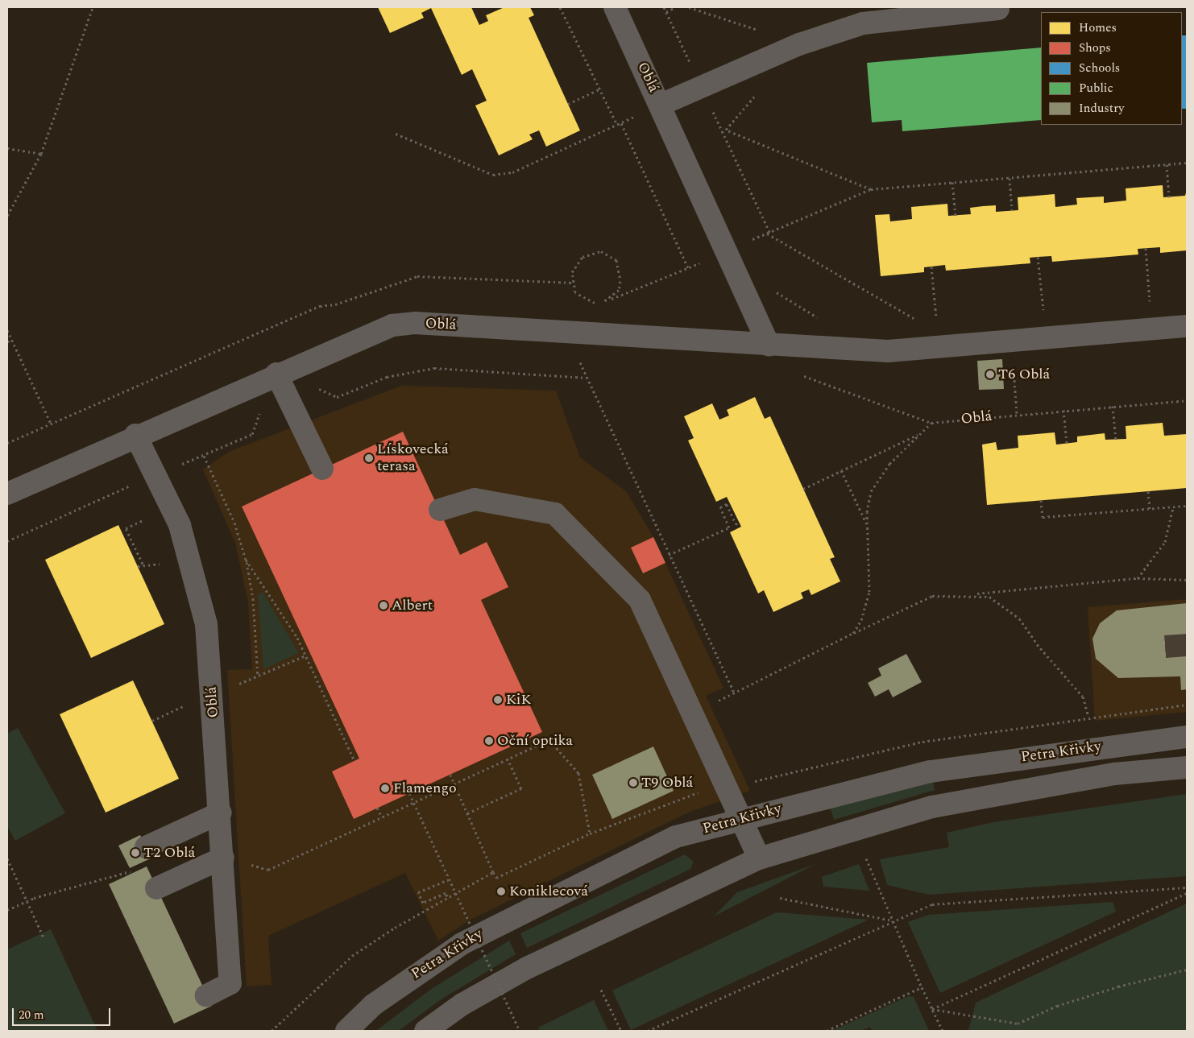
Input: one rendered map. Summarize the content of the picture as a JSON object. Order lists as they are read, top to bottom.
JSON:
{
  "streets": {
    "street": ["Oblá", "Petra Křivky"]
  },
  "places": [
    "T6 Oblá",
    "Lískovecká terasa",
    "Albert",
    "KiK",
    "Oční optika",
    "T9 Oblá",
    "Flamengo",
    "T2 Oblá",
    "Koniklecová"
  ],
  "legend": [
    "Homes",
    "Shops",
    "Schools",
    "Public",
    "Industry"
  ],
  "scale_bar": "20 m"
}
